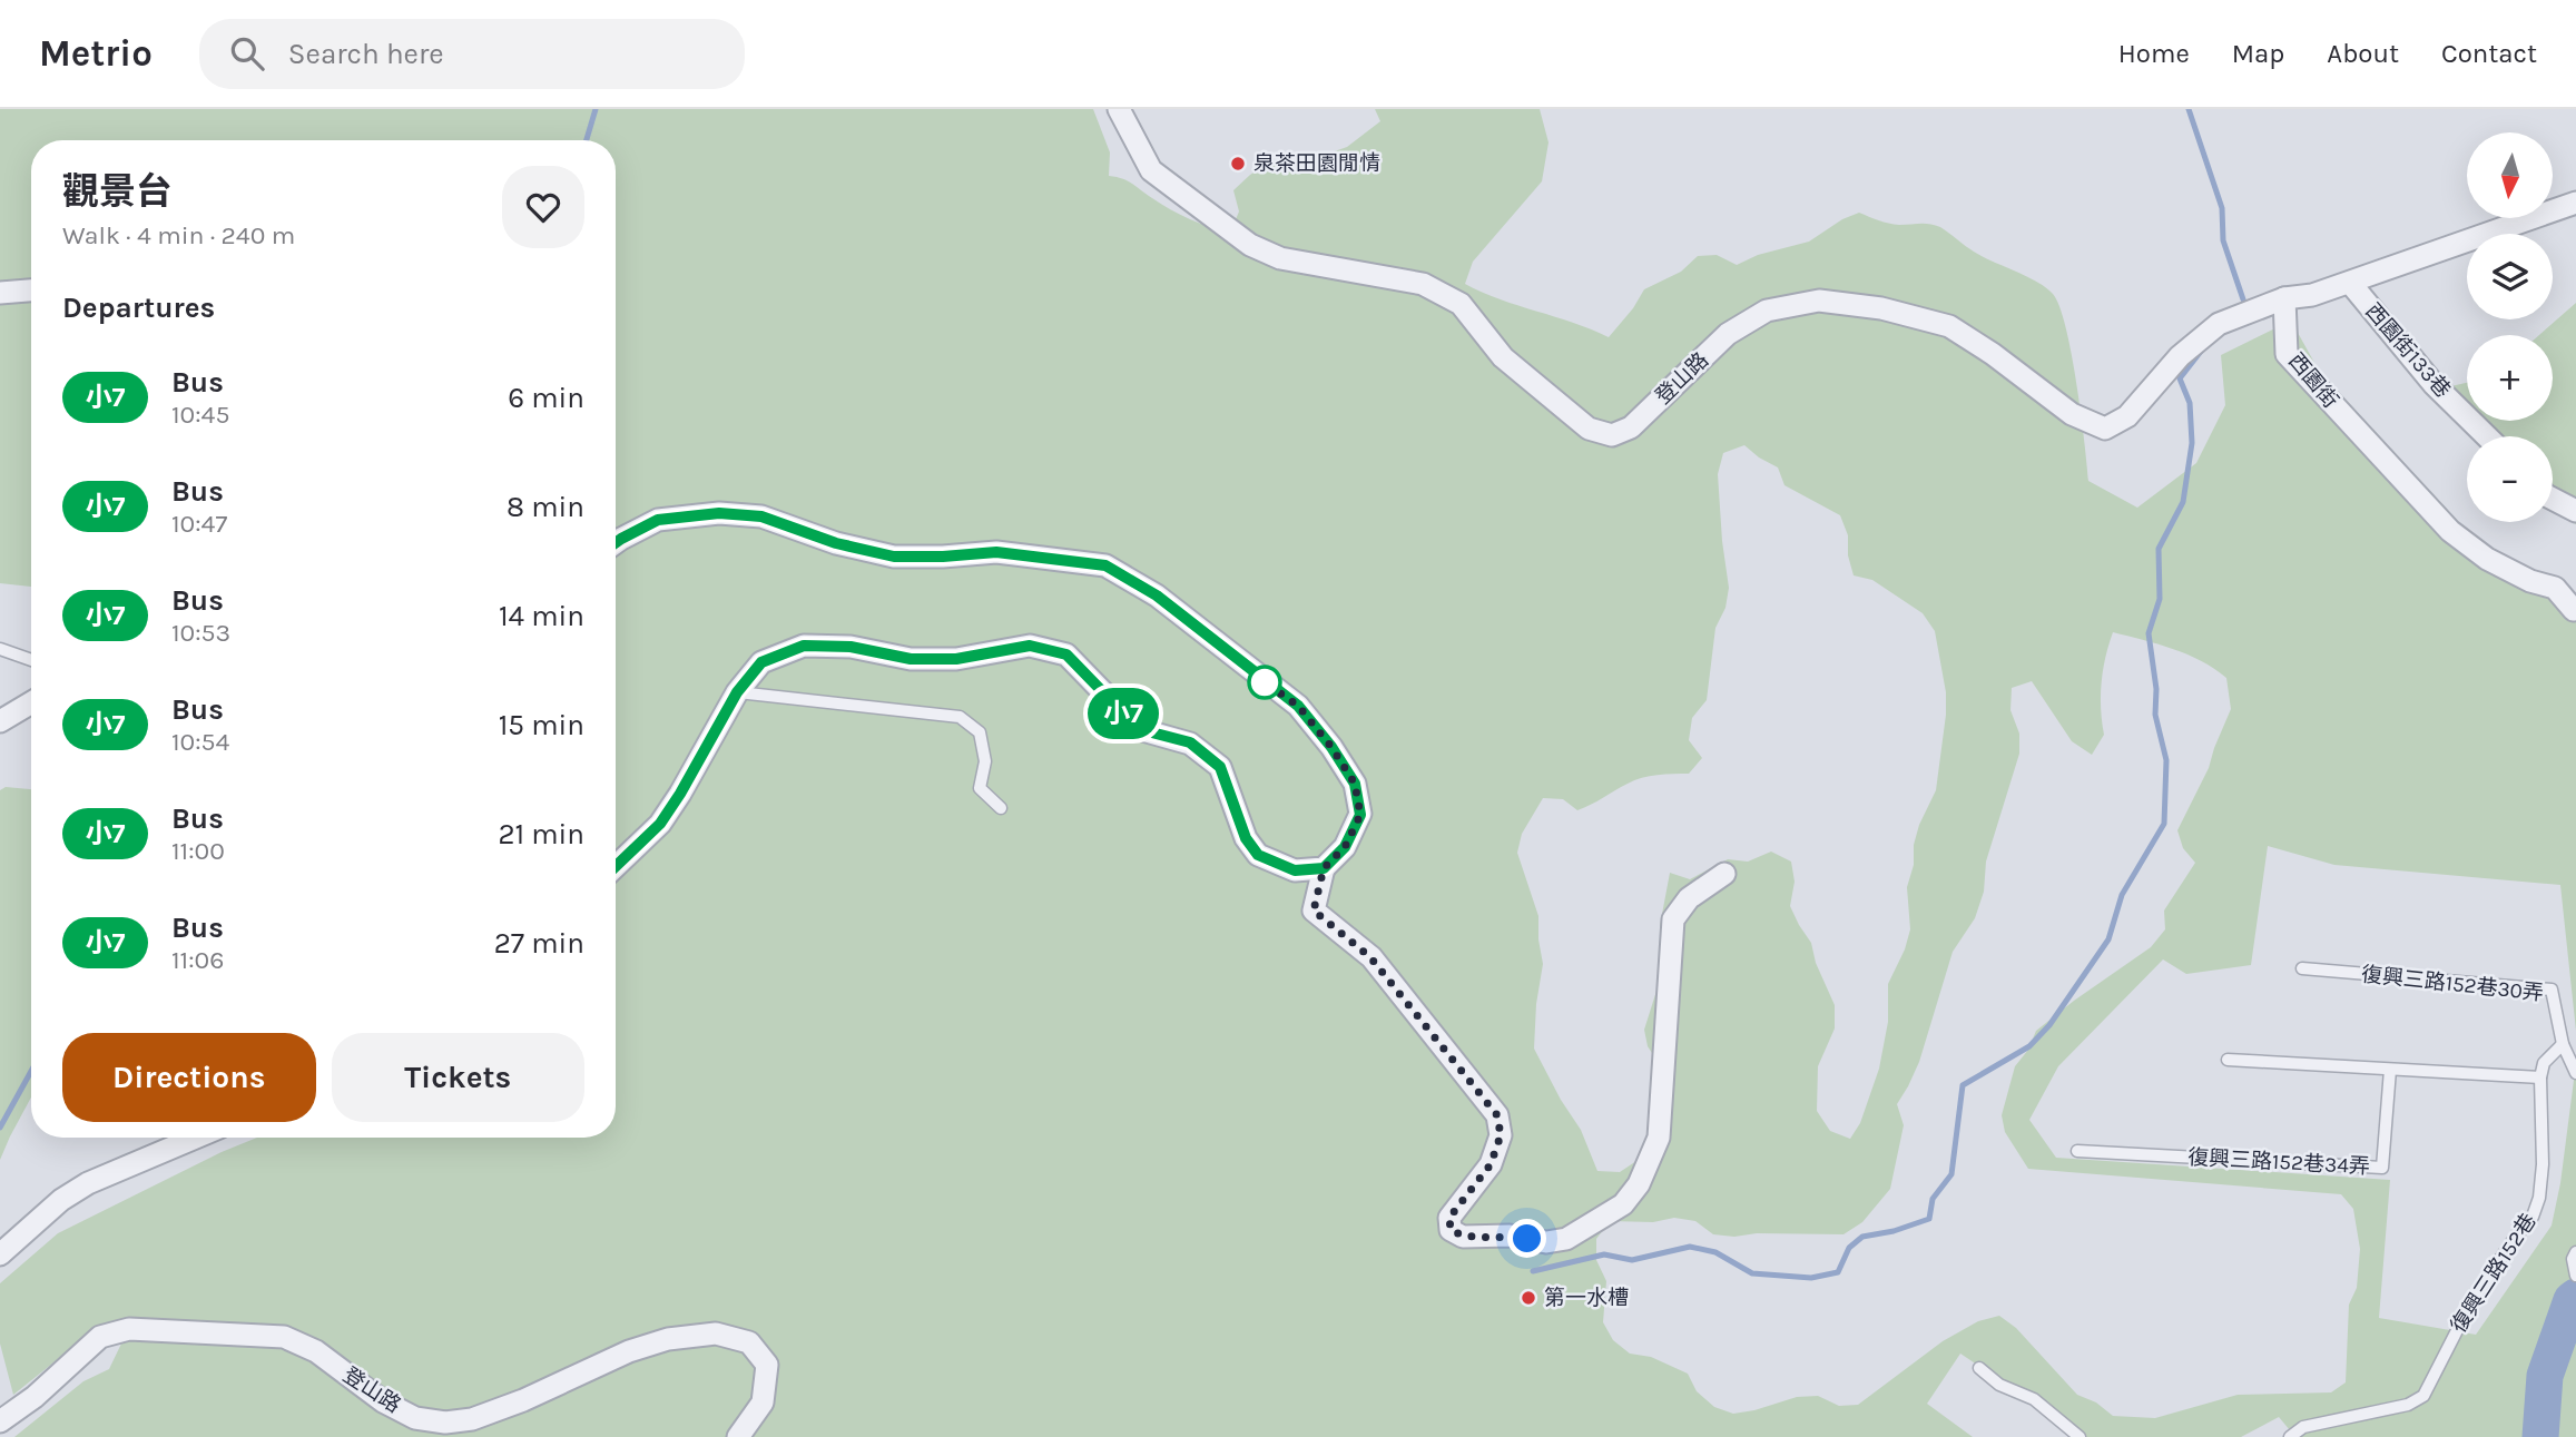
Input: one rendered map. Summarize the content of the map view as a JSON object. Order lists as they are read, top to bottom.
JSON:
{
  "streets": {
    "street": ["西園街133巷", "登山路", "西園街"],
    "lane": ["復興三路152巷30弄", "復興三路152巷34弄", "復興三路152巷"]
  },
  "crossings": [
    ["登山路", "西園街"]
  ],
  "places": ["泉茶田園閒情", "第一水槽"],
  "lines": ["bus line 小7"],
  "north": "bottom",
  "page": {
    "header": "Metrio",
    "search": "Search here",
    "nav": [
      "Home",
      "Map",
      "About",
      "Contact"
    ],
    "on_map": "小7",
    "map_buttons": ["+", "−"],
    "heading": [
      ["觀景台", "Walk · 4 min · 240 m"],
      "Departures"
    ],
    "list": [
      {
        "mark": "小7",
        "name": "Bus",
        "note": "10:45",
        "value": "6 min"
      },
      {
        "mark": "小7",
        "name": "Bus",
        "note": "10:47",
        "value": "8 min"
      },
      {
        "mark": "小7",
        "name": "Bus",
        "note": "10:53",
        "value": "14 min"
      },
      {
        "mark": "小7",
        "name": "Bus",
        "note": "10:54",
        "value": "15 min"
      },
      {
        "mark": "小7",
        "name": "Bus",
        "note": "11:00",
        "value": "21 min"
      },
      {
        "mark": "小7",
        "name": "Bus",
        "note": "11:06",
        "value": "27 min"
      }
    ],
    "buttons": ["Directions", "Tickets"]
  }
}
